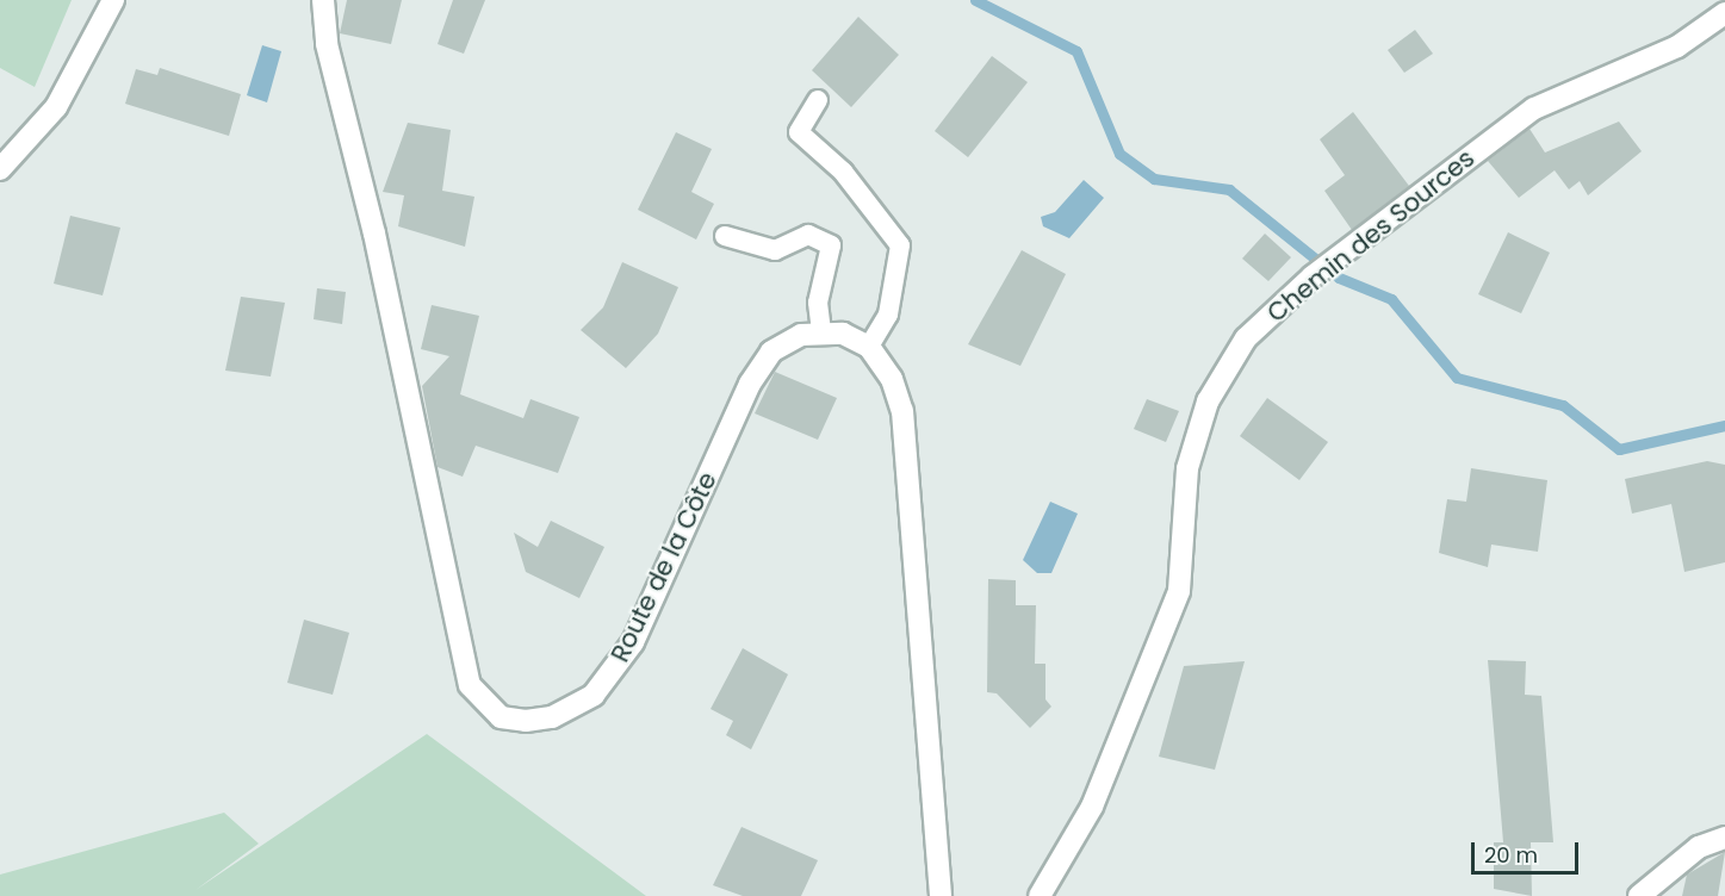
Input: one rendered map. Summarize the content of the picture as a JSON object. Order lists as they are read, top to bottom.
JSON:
{
  "streets": {
    "street": ["Chemin des Sources", "Route de la Côte"]
  },
  "scale_bar": "20 m"
}
